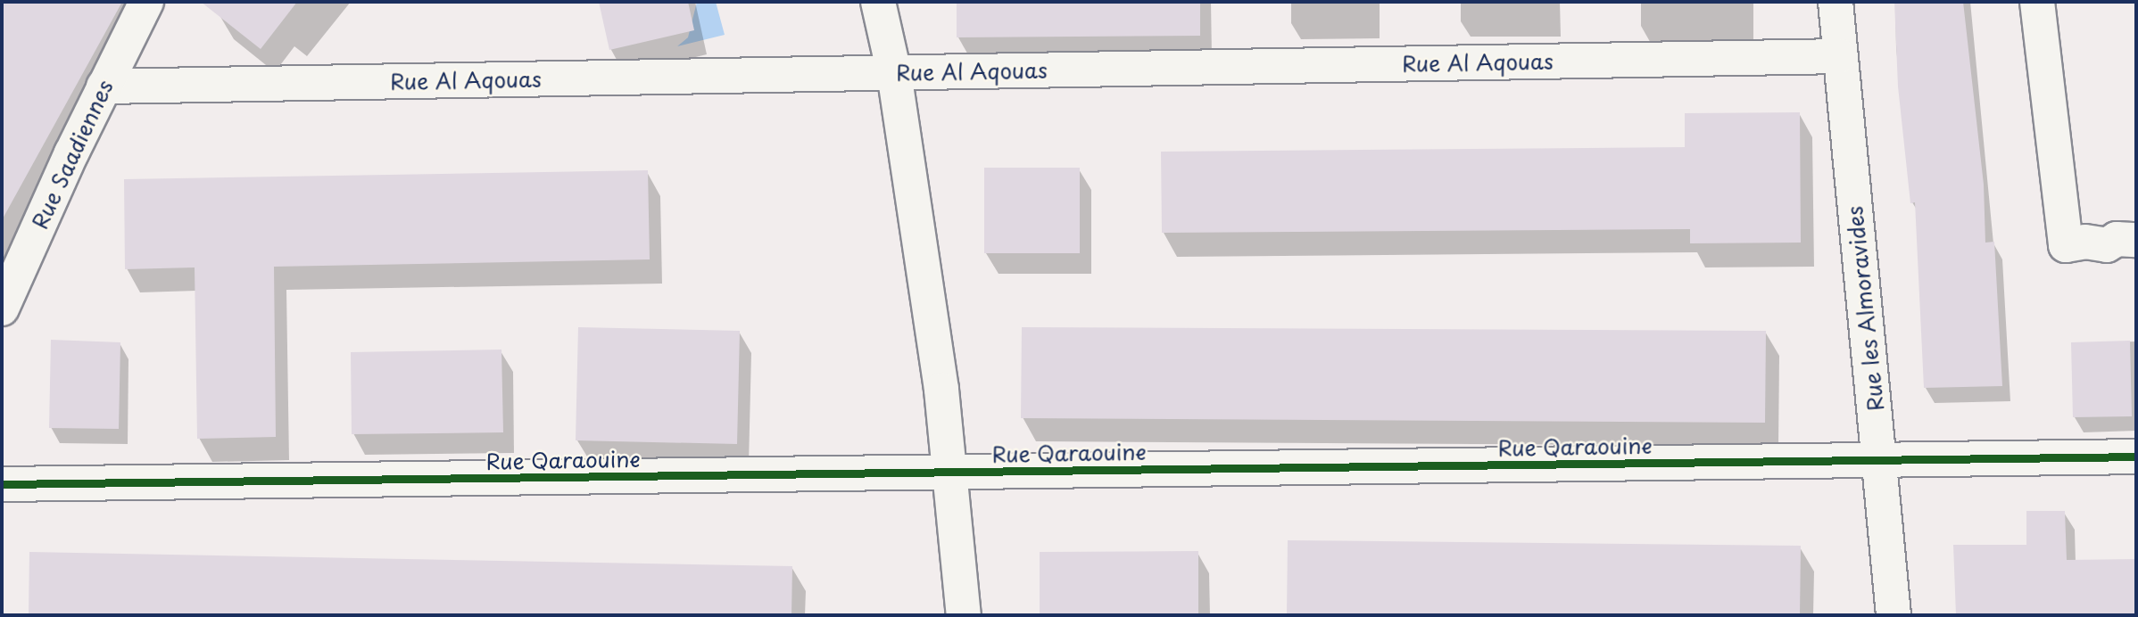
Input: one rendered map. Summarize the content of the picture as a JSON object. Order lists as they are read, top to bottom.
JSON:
{
  "streets": {
    "street": [
      "Rue Al Aqouas",
      "Rue Saadiennes",
      "Rue les Almoravides",
      "Rue Qaraouine"
    ]
  },
  "crossings": [
    ["Rue Al Aqouas", "Rue Saadiennes"],
    ["Rue Al Aqouas", "Rue les Almoravides"],
    ["Rue les Almoravides", "Rue Qaraouine"]
  ]
}
